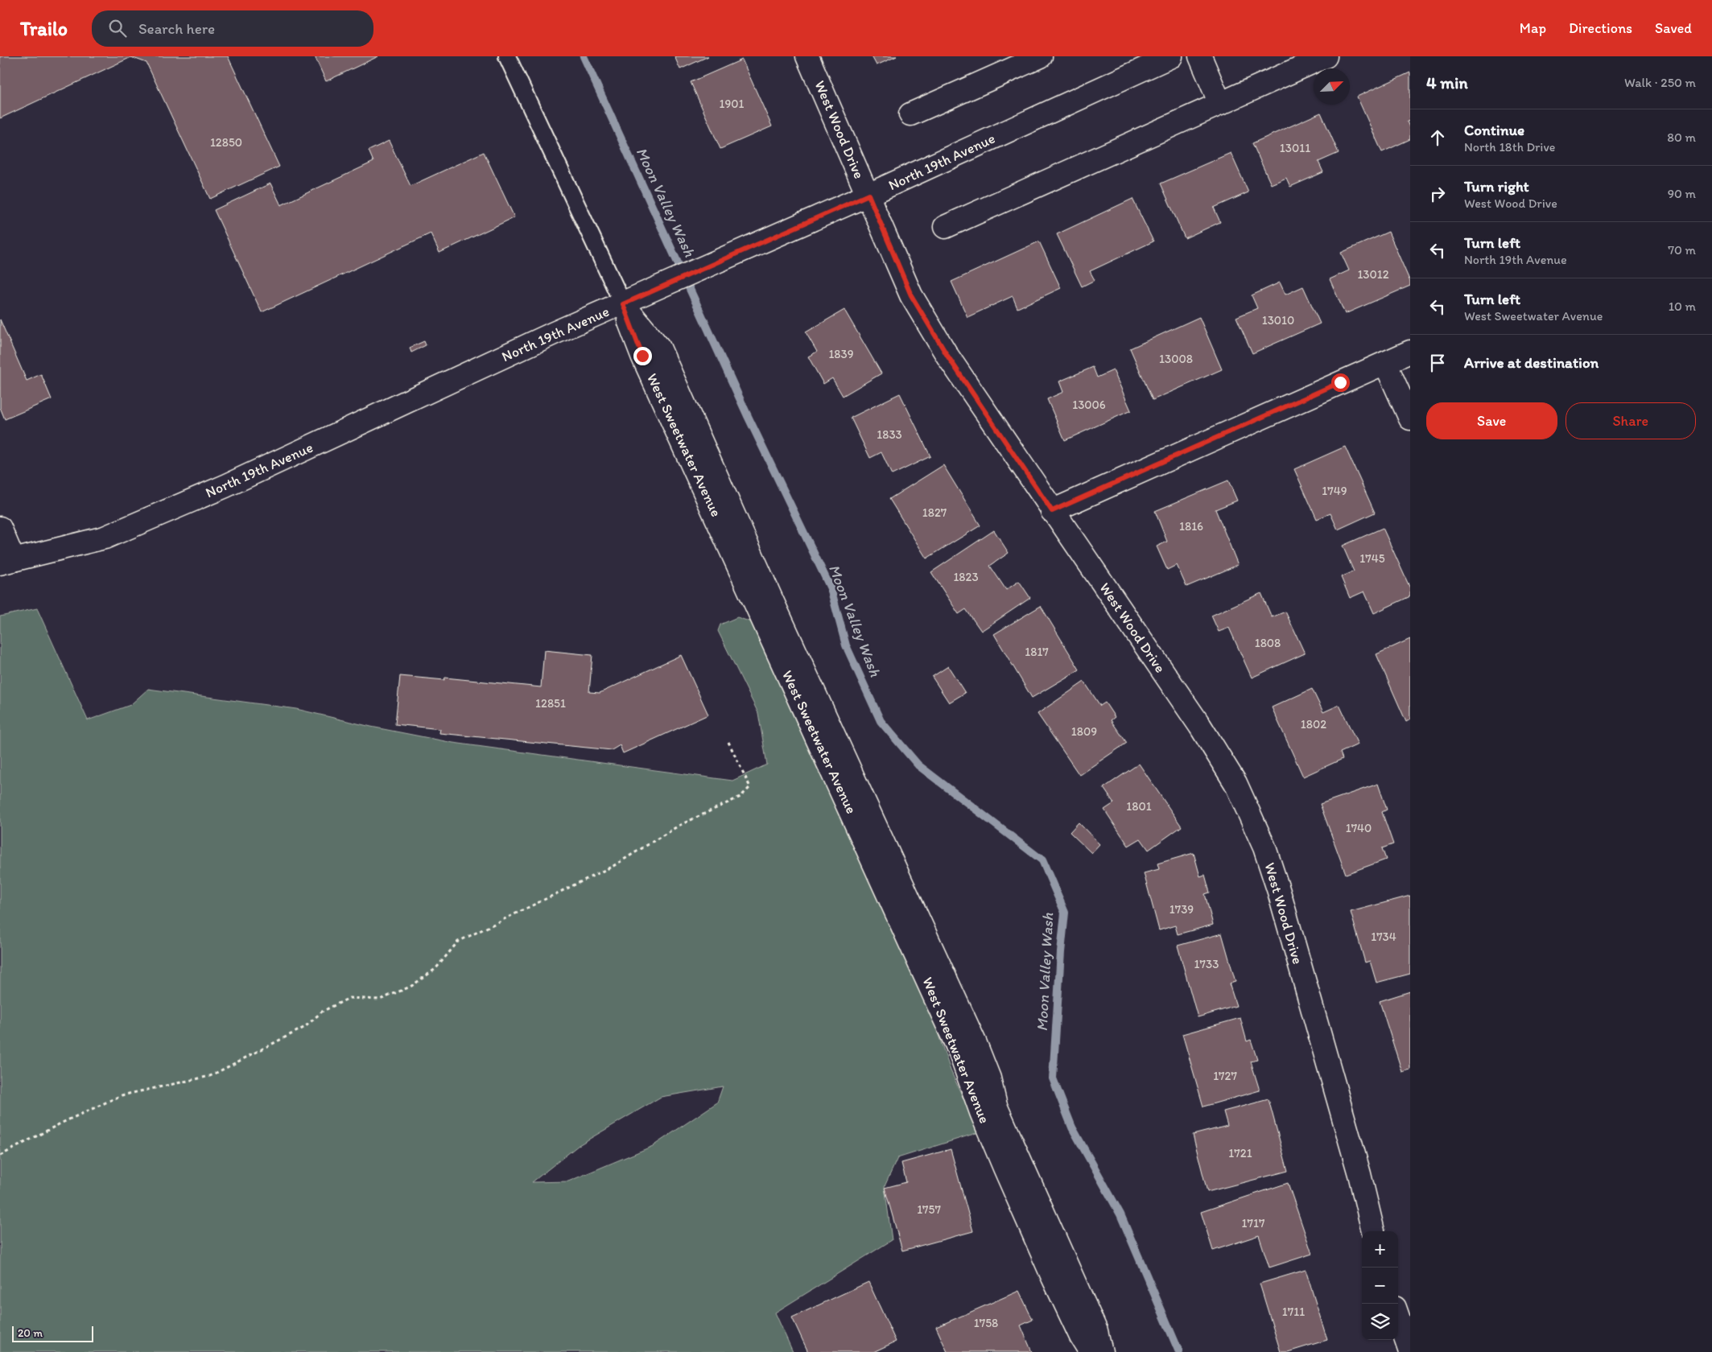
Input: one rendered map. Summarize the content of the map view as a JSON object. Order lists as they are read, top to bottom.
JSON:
{
  "streets": {
    "street": ["West Wood Drive", "North 19th Avenue", "West Sweetwater Avenue"]
  },
  "crossings": [
    ["West Wood Drive", "North 19th Avenue"],
    ["North 19th Avenue", "West Sweetwater Avenue"]
  ],
  "water": ["Moon Valley Wash"],
  "house_numbers": [
    "1901",
    "12850",
    "13011",
    "13012",
    "13010",
    "1839",
    "13008",
    "13006",
    "1833",
    "1749",
    "1827",
    "1816",
    "1745",
    "1823",
    "1808",
    "1817",
    "12851",
    "1802",
    "1809",
    "1801",
    "1740",
    "1739",
    "1734",
    "1733",
    "1727",
    "1721",
    "1757",
    "1717",
    "1711",
    "1758"
  ],
  "scale_bar": "20 m",
  "north": "top right",
  "page": {
    "header": "Trailo",
    "search": "Search here",
    "nav": ["Map", "Directions", "Saved"],
    "heading": ["4 min", "Walk · 250 m"],
    "list": [
      ["Continue", "North 18th Drive", "80 m"],
      ["Turn right", "West Wood Drive", "90 m"],
      ["Turn left", "North 19th Avenue", "70 m"],
      ["Turn left", "West Sweetwater Avenue", "10 m"],
      "Arrive at destination"
    ],
    "buttons": ["Save", "Share"],
    "map_buttons": ["+", "−"],
    "scale": "20 m"
  }
}
